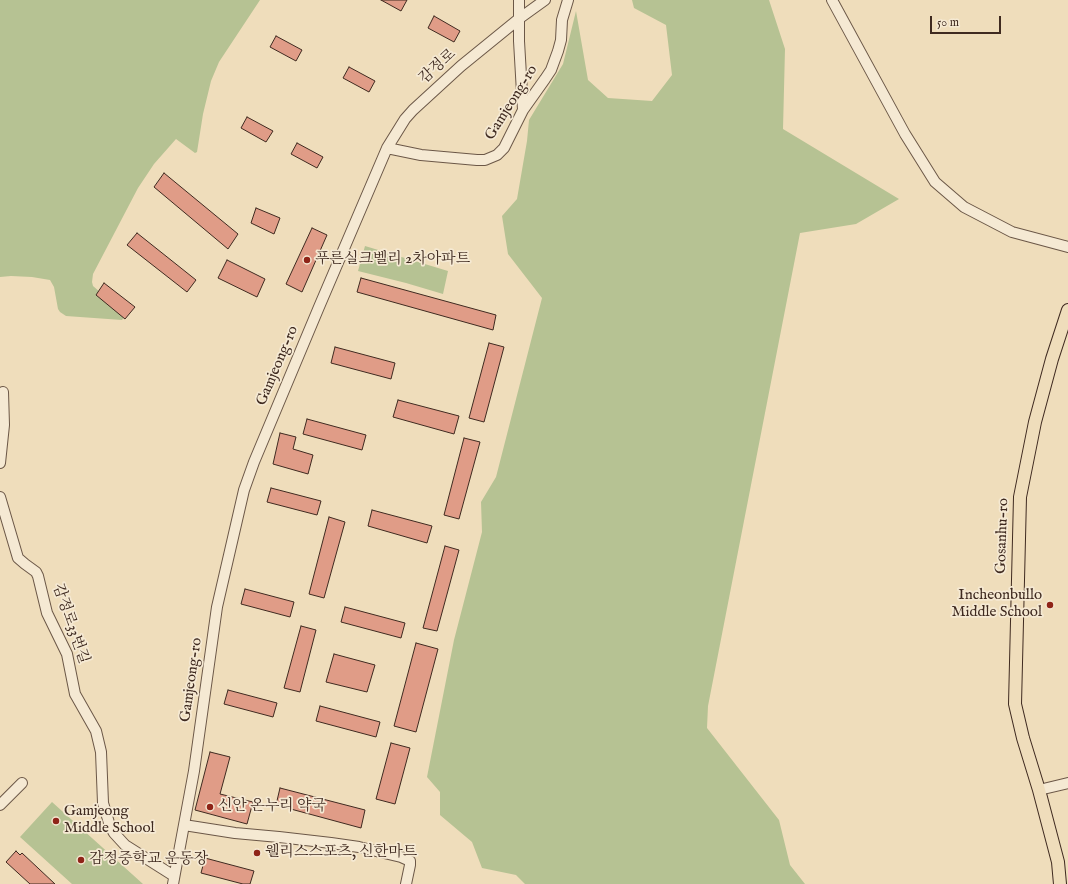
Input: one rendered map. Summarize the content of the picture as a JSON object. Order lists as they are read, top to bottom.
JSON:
{
  "streets": {
    "main road": ["Gosanhu-ro"],
    "street": ["감정로", "Gamjeong-ro", "감정로33번길"]
  },
  "crossings": [
    ["감정로", "Gamjeong-ro"],
    ["Gamjeong-ro", "감정로33번길"]
  ],
  "places": [
    "푸른실크벨리 2차아파트",
    "Incheonbullo Middle School",
    "신안 온누리 약국",
    "Gamjeong Middle School",
    "웰리스스포츠, 신한마트",
    "감정중학교 운동장"
  ],
  "scale_bar": "50 m"
}
